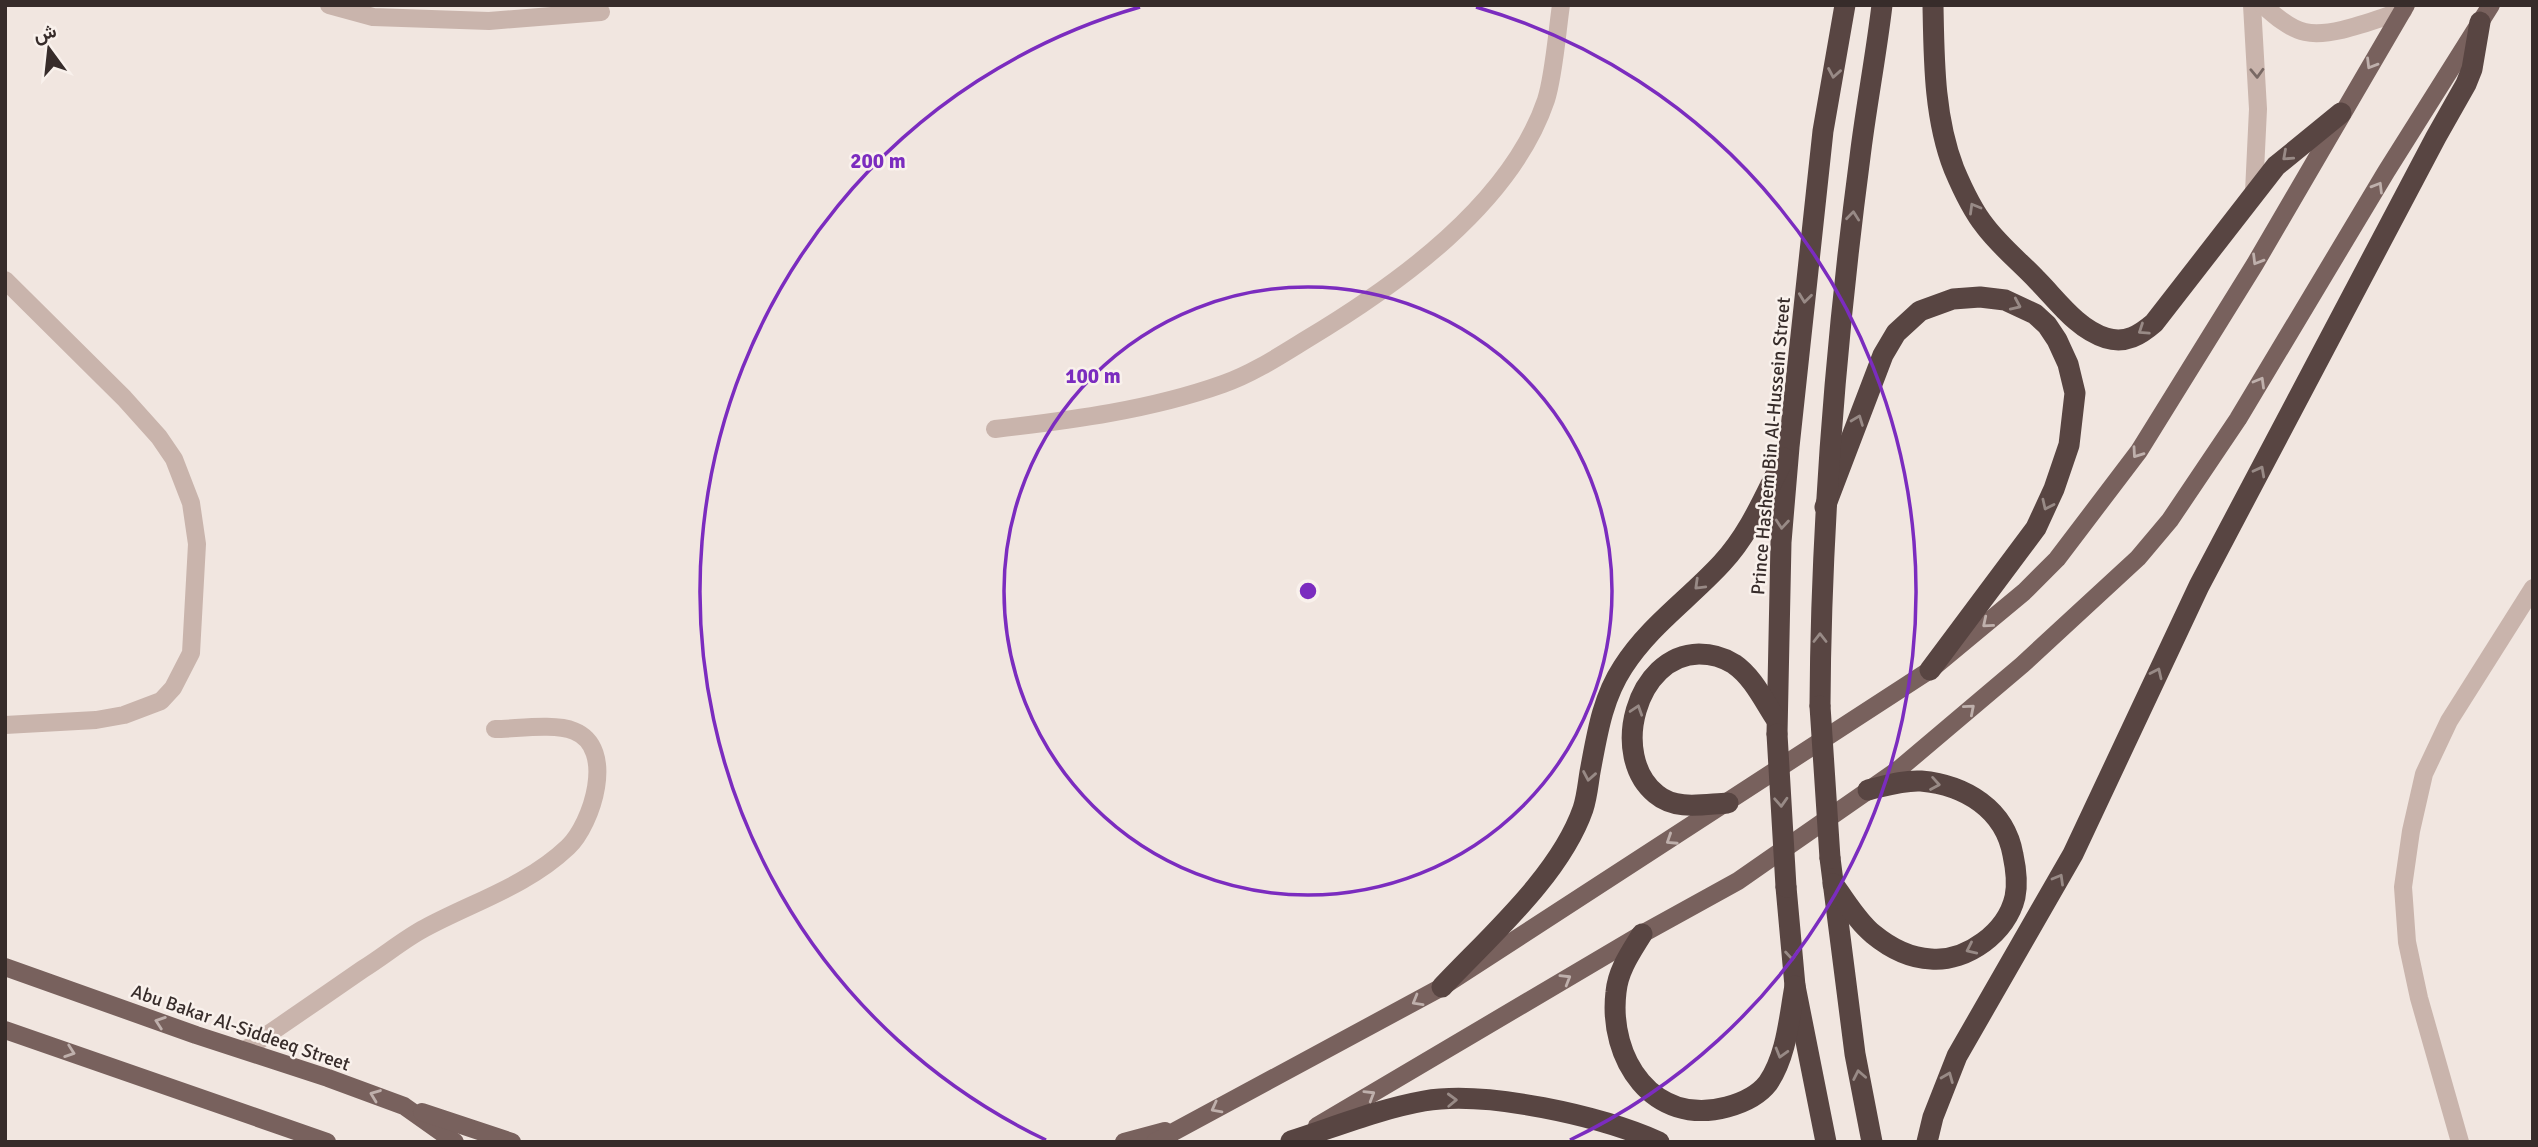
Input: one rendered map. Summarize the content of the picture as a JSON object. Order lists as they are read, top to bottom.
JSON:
{
  "streets": {
    "highway": ["Prince Hashem Bin Al-Hussein Street"],
    "main road": ["Abu Bakar Al-Siddeeq Street"]
  },
  "north": "top",
  "rings": ["200 m", "100 m"]
}
